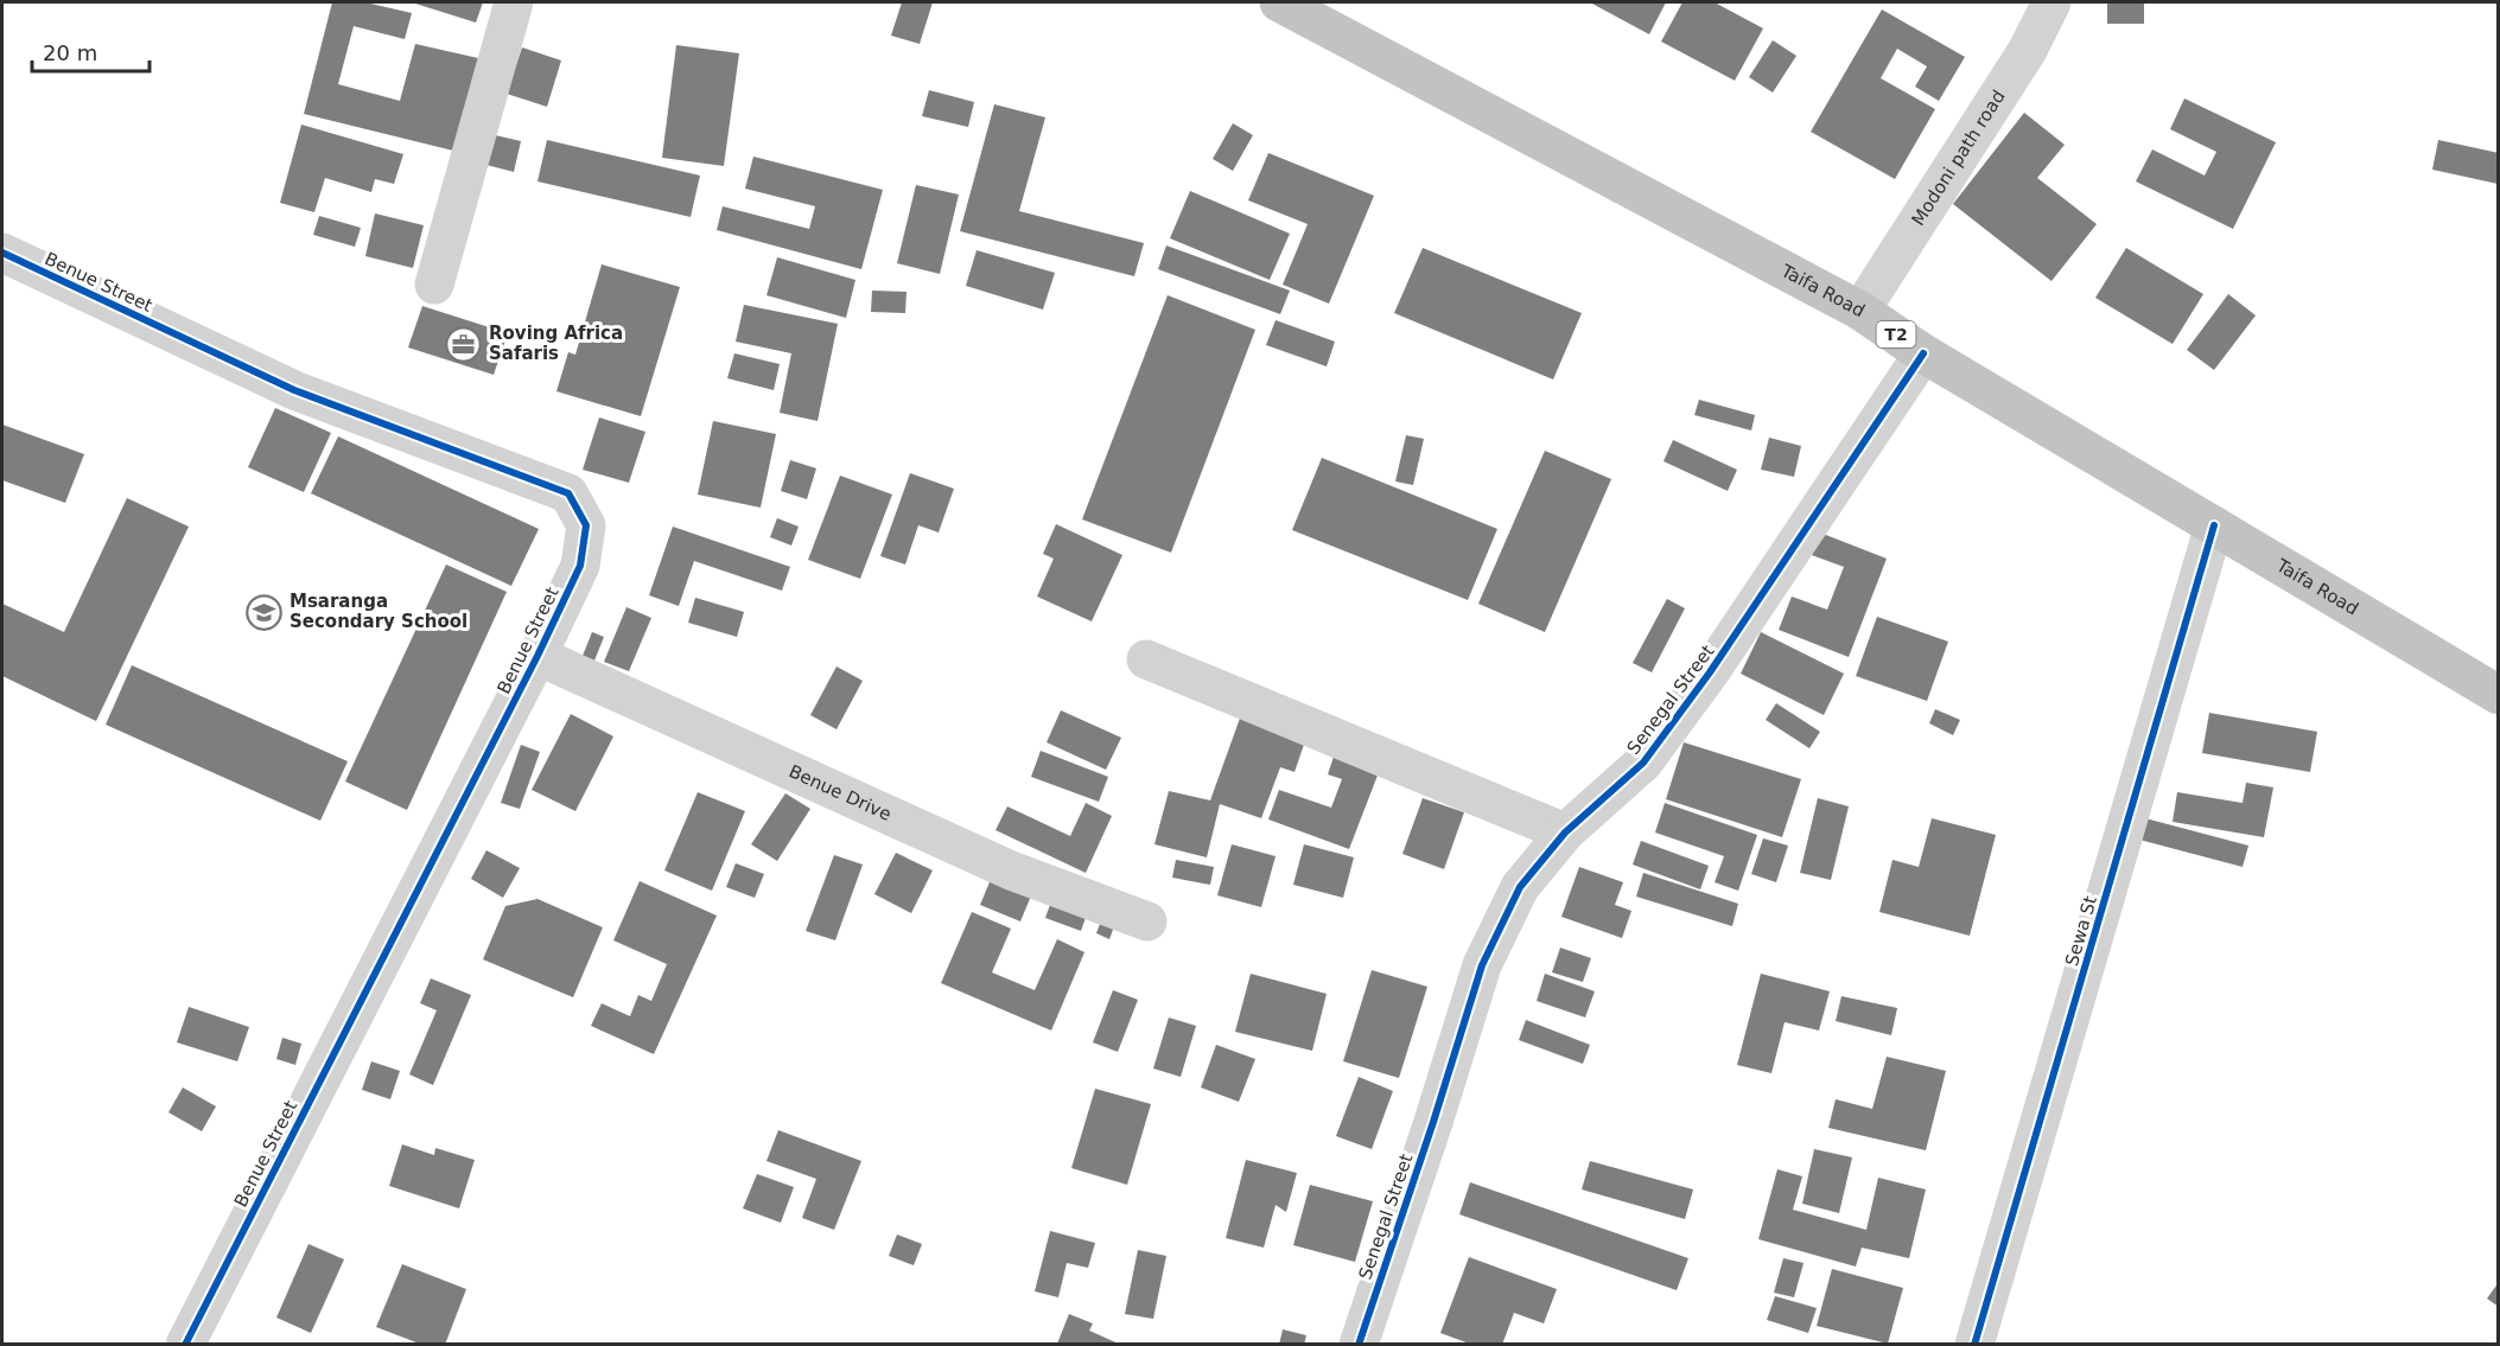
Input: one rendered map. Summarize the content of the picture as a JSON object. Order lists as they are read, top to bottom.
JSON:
{
  "streets": {
    "highway": ["Taifa Road", "T2"],
    "street": [
      "Modoni path road",
      "Benue Street",
      "Senegal Street",
      "Benue Drive",
      "Sewa St"
    ]
  },
  "crossings": [
    ["Modoni path road", "Taifa Road"],
    ["Benue Street", "Benue Drive"],
    ["Taifa Road", "Senegal Street"],
    ["Taifa Road", "Sewa St"]
  ],
  "places": {
    "office": ["Roving Africa Safaris"],
    "school or university": ["Msaranga Secondary School"]
  },
  "scale_bar": "20 m"
}
